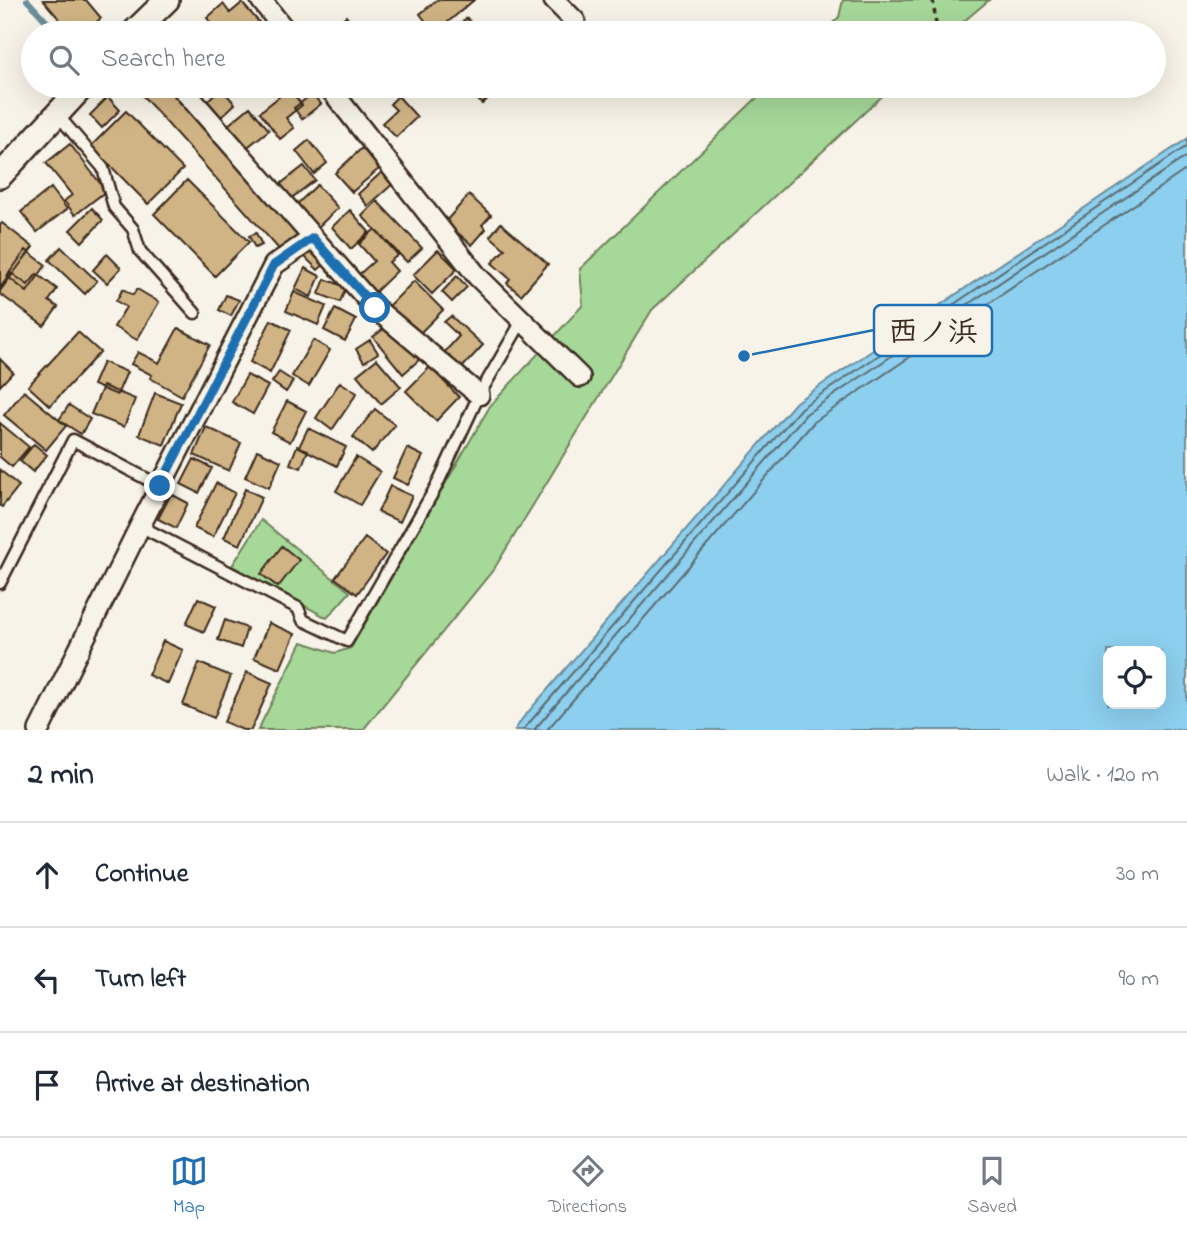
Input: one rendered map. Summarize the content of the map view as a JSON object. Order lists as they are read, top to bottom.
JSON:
{
  "places": ["西ノ浜"],
  "page": {
    "search": "Search here",
    "heading": ["2 min", "Walk · 120 m"],
    "list": [
      ["Continue", "30 m"],
      ["Turn left", "90 m"],
      "Arrive at destination"
    ],
    "nav": ["Map", "Directions", "Saved"]
  }
}
